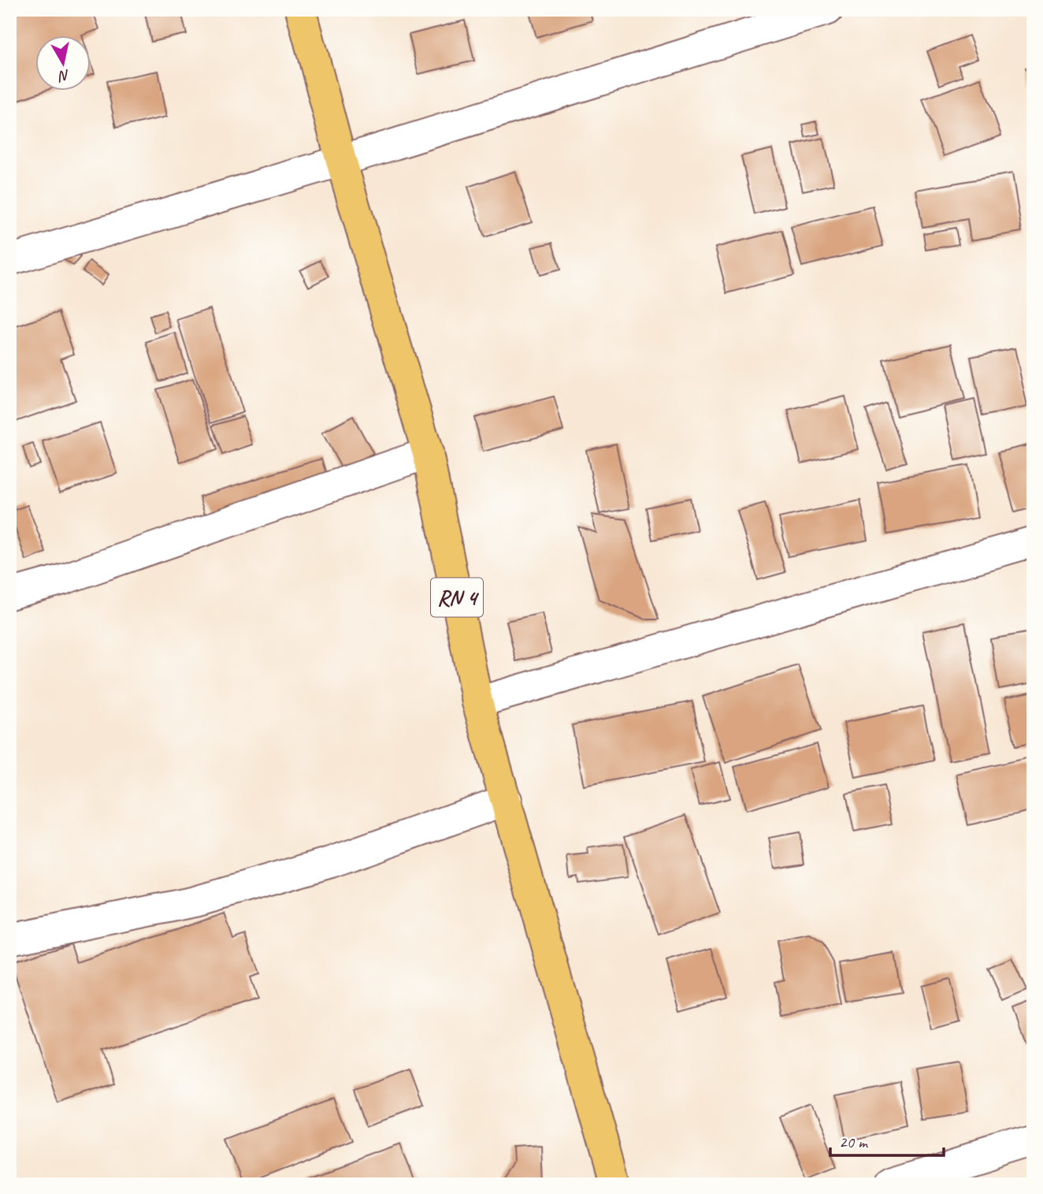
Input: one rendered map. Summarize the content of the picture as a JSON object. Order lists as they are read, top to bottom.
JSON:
{
  "streets": {
    "highway": ["RN 4"]
  },
  "scale_bar": "20 m",
  "north": "bottom"
}
